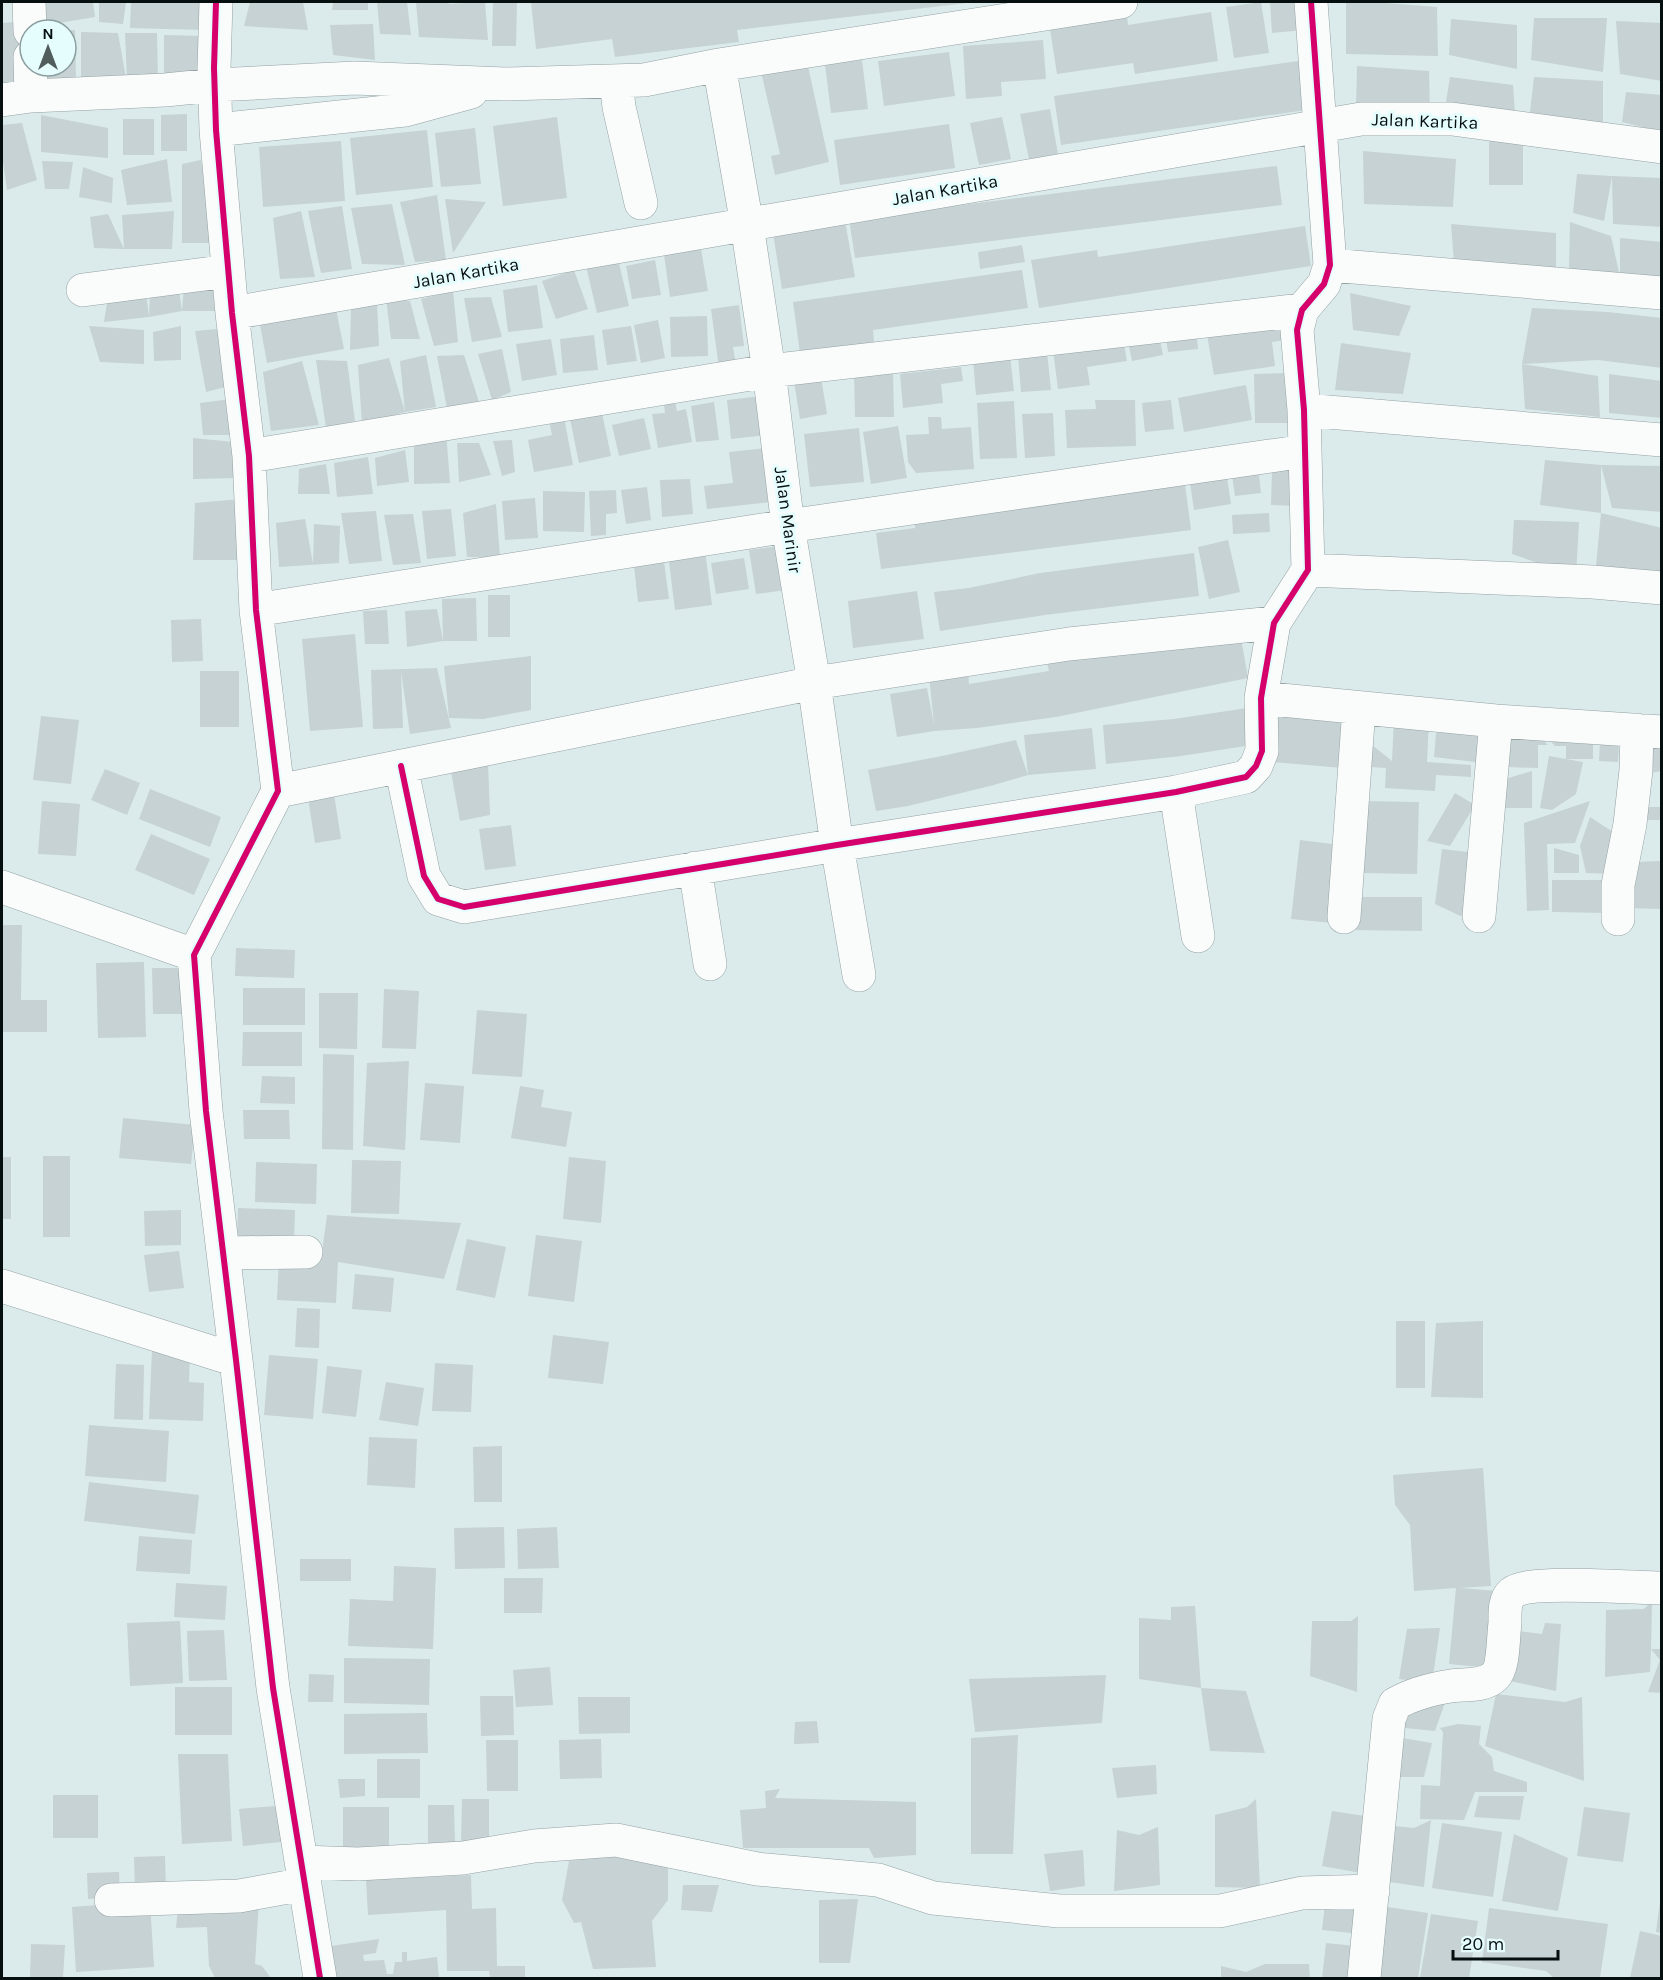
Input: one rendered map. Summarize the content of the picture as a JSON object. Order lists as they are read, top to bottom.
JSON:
{
  "streets": {
    "street": ["Jalan Kartika", "Jalan Marinir"]
  },
  "crossings": [
    ["Jalan Kartika", "Jalan Marinir"]
  ],
  "scale_bar": "20 m",
  "north": "top"
}
